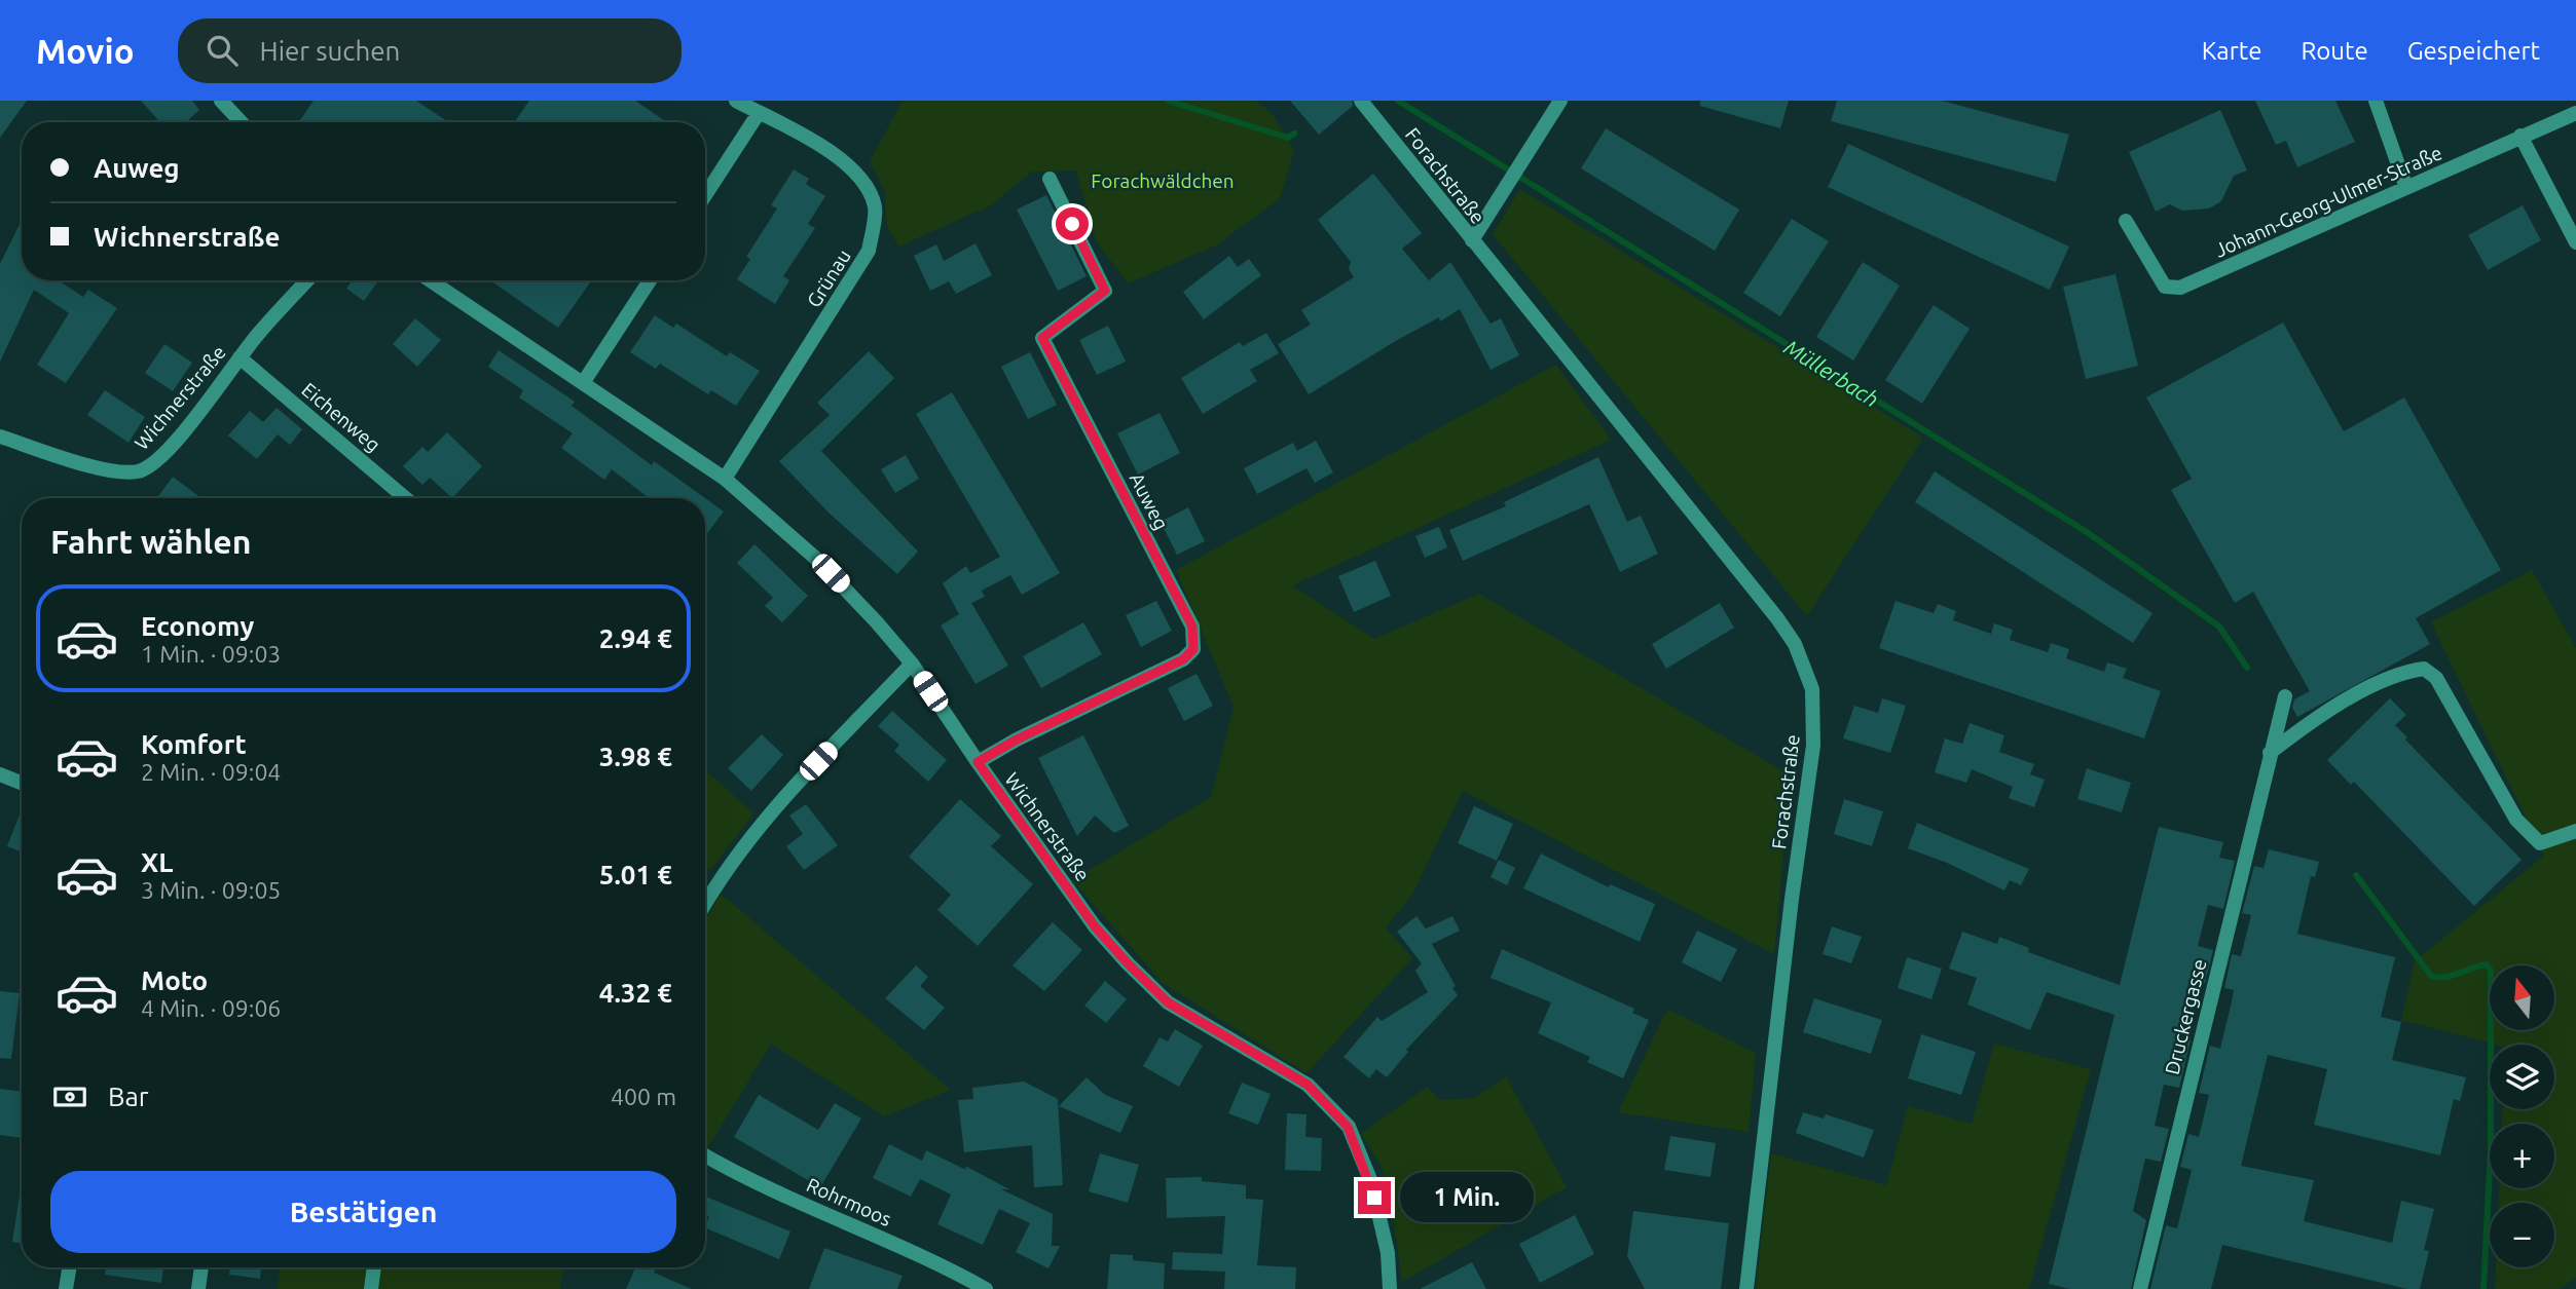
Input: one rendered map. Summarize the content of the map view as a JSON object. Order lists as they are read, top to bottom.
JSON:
{
  "streets": {
    "street": [
      "Forachstraße",
      "Johann-Georg-Ulmer-Straße",
      "Grünau",
      "Wichnerstraße",
      "Eichenweg",
      "Auweg",
      "Druckergasse",
      "Rohrmoos"
    ]
  },
  "crossings": [
    ["Grünau", "Wichnerstraße"],
    ["Wichnerstraße", "Eichenweg"],
    ["Wichnerstraße", "Auweg"]
  ],
  "water": ["Müllerbach"],
  "parks": ["Forachwäldchen"],
  "north": "top",
  "page": {
    "header": "Movio",
    "search": "Hier suchen",
    "nav": ["Karte", "Route", "Gespeichert"],
    "banner": ["Auweg", "Wichnerstraße"],
    "heading": "Fahrt wählen",
    "list": [
      {
        "name": "Economy",
        "note": "1 Min. · 09:03",
        "value": "2.94 €"
      },
      {
        "name": "Komfort",
        "note": "2 Min. · 09:04",
        "value": "3.98 €"
      },
      {
        "name": "XL",
        "note": "3 Min. · 09:05",
        "value": "5.01 €"
      },
      {
        "name": "Moto",
        "note": "4 Min. · 09:06",
        "value": "4.32 €"
      }
    ],
    "map_buttons": ["+", "−"],
    "pay": ["Bar", "400 m"],
    "buttons": "Bestätigen",
    "bubble": "1 Min."
  }
}
